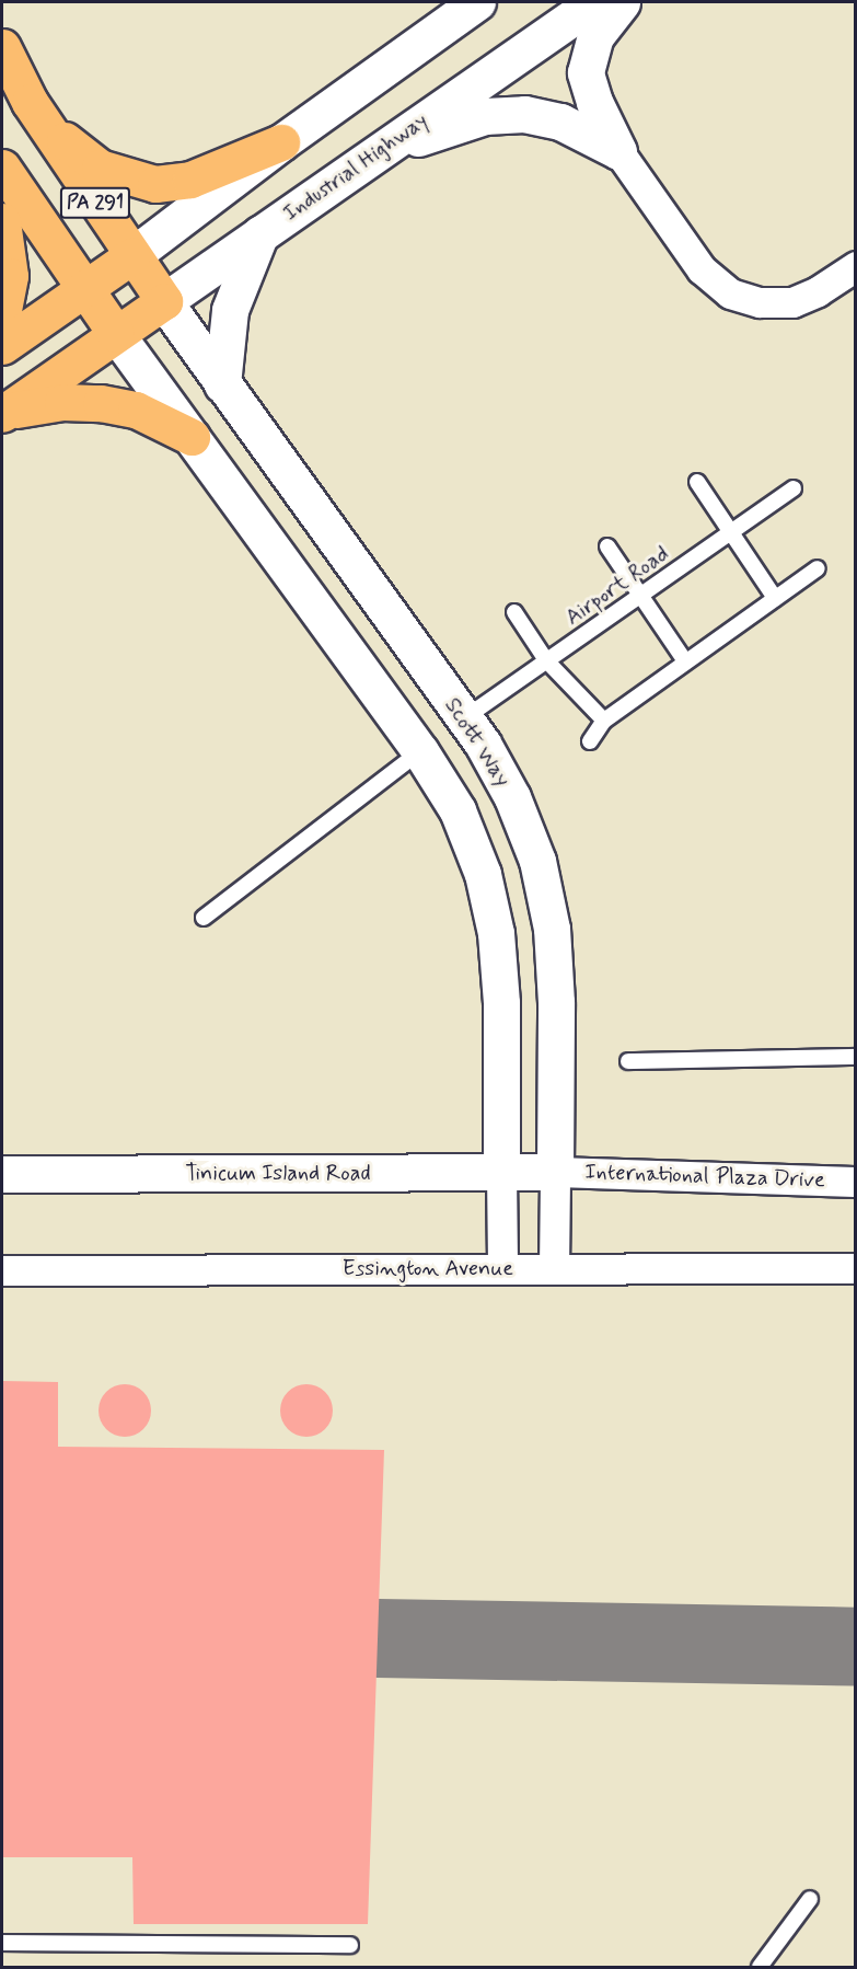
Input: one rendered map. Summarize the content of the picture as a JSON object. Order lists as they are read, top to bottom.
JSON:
{
  "streets": {
    "main road": ["Industrial Highway", "PA 291"],
    "street": [
      "Scott Way",
      "Tinicum Island Road",
      "International Plaza Drive",
      "Essington Avenue"
    ],
    "lane": ["Airport Road"]
  },
  "crossings": [
    ["Industrial Highway", "PA 291"],
    ["Industrial Highway", "Scott Way"],
    ["PA 291", "Scott Way"],
    ["Airport Road", "Scott Way"],
    ["Scott Way", "Tinicum Island Road"],
    ["Scott Way", "International Plaza Drive"],
    ["Scott Way", "Essington Avenue"],
    ["Tinicum Island Road", "International Plaza Drive"]
  ]
}
